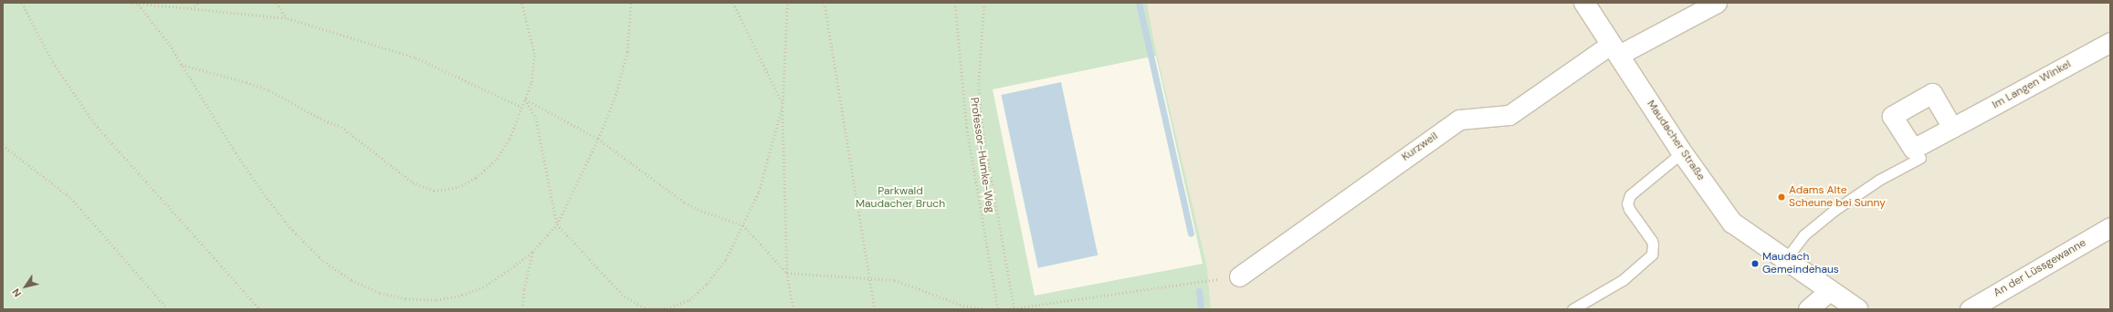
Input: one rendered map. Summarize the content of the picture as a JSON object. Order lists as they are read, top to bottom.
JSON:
{
  "streets": {
    "street": [
      "Im Langen Winkel",
      "Maudacher Straße",
      "Kurzweil",
      "An der Lüssgewanne"
    ],
    "path": ["Professor-Humke-Weg"]
  },
  "crossings": [
    ["Maudacher Straße", "Kurzweil"]
  ],
  "parks": ["Parkwald Maudacher Bruch"],
  "places": ["Adams Alte Scheune bei Sunny", "Maudach Gemeindehaus"],
  "north": "bottom left"
}
